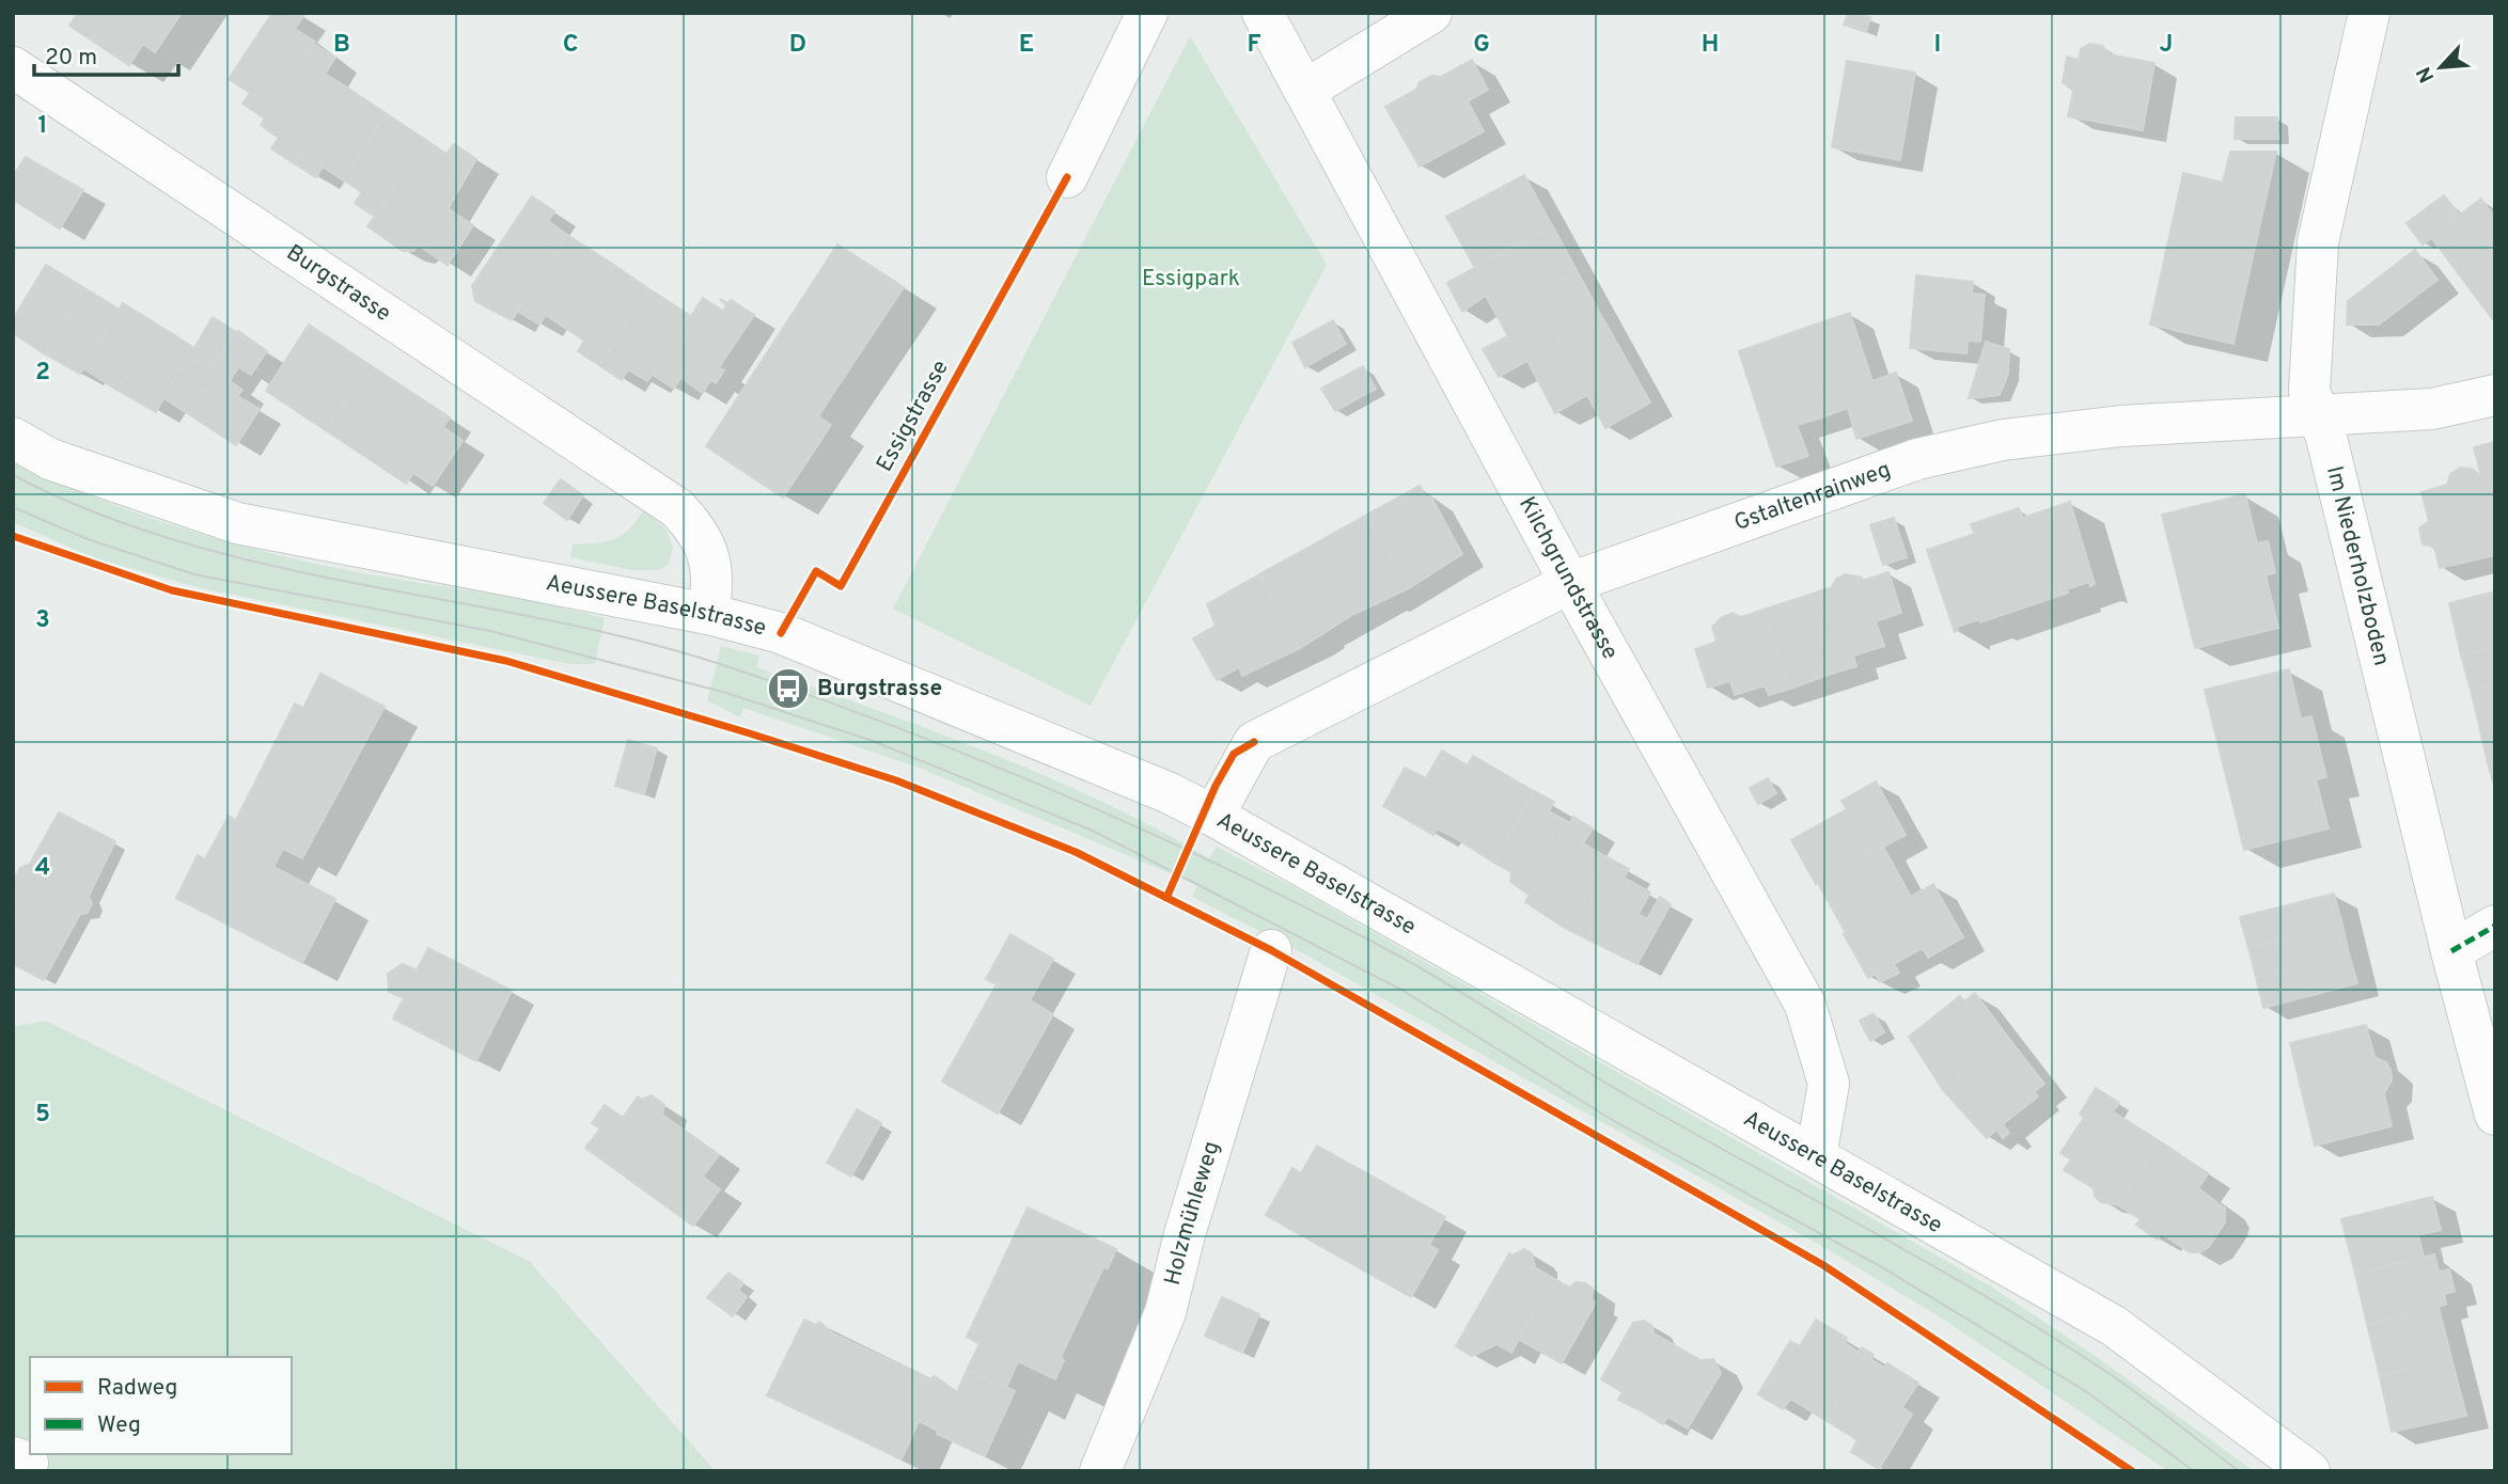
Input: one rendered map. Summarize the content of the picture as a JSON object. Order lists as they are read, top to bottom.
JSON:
{
  "streets": {
    "street": [
      "Burgstrasse",
      "Gstaltenrainweg",
      "Im Niederholzboden",
      "Kilchgrundstrasse",
      "Aeussere Baselstrasse",
      "Holzmühleweg"
    ],
    "cycle path": ["Essigstrasse"]
  },
  "crossings": [
    ["Burgstrasse", "Aeussere Baselstrasse"],
    ["Gstaltenrainweg", "Im Niederholzboden"],
    ["Gstaltenrainweg", "Kilchgrundstrasse"],
    ["Gstaltenrainweg", "Aeussere Baselstrasse"],
    ["Kilchgrundstrasse", "Aeussere Baselstrasse"]
  ],
  "parks": ["Essigpark"],
  "places": {
    "bus stop": ["Burgstrasse"]
  },
  "legend": ["Radweg", "Weg"],
  "scale_bar": "20 m",
  "north": "bottom left",
  "grid": {
    "columns": [
      "B",
      "C",
      "D",
      "E",
      "F",
      "G",
      "H",
      "I",
      "J"
    ],
    "rows": [
      "1",
      "2",
      "3",
      "4",
      "5"
    ]
  }
}
